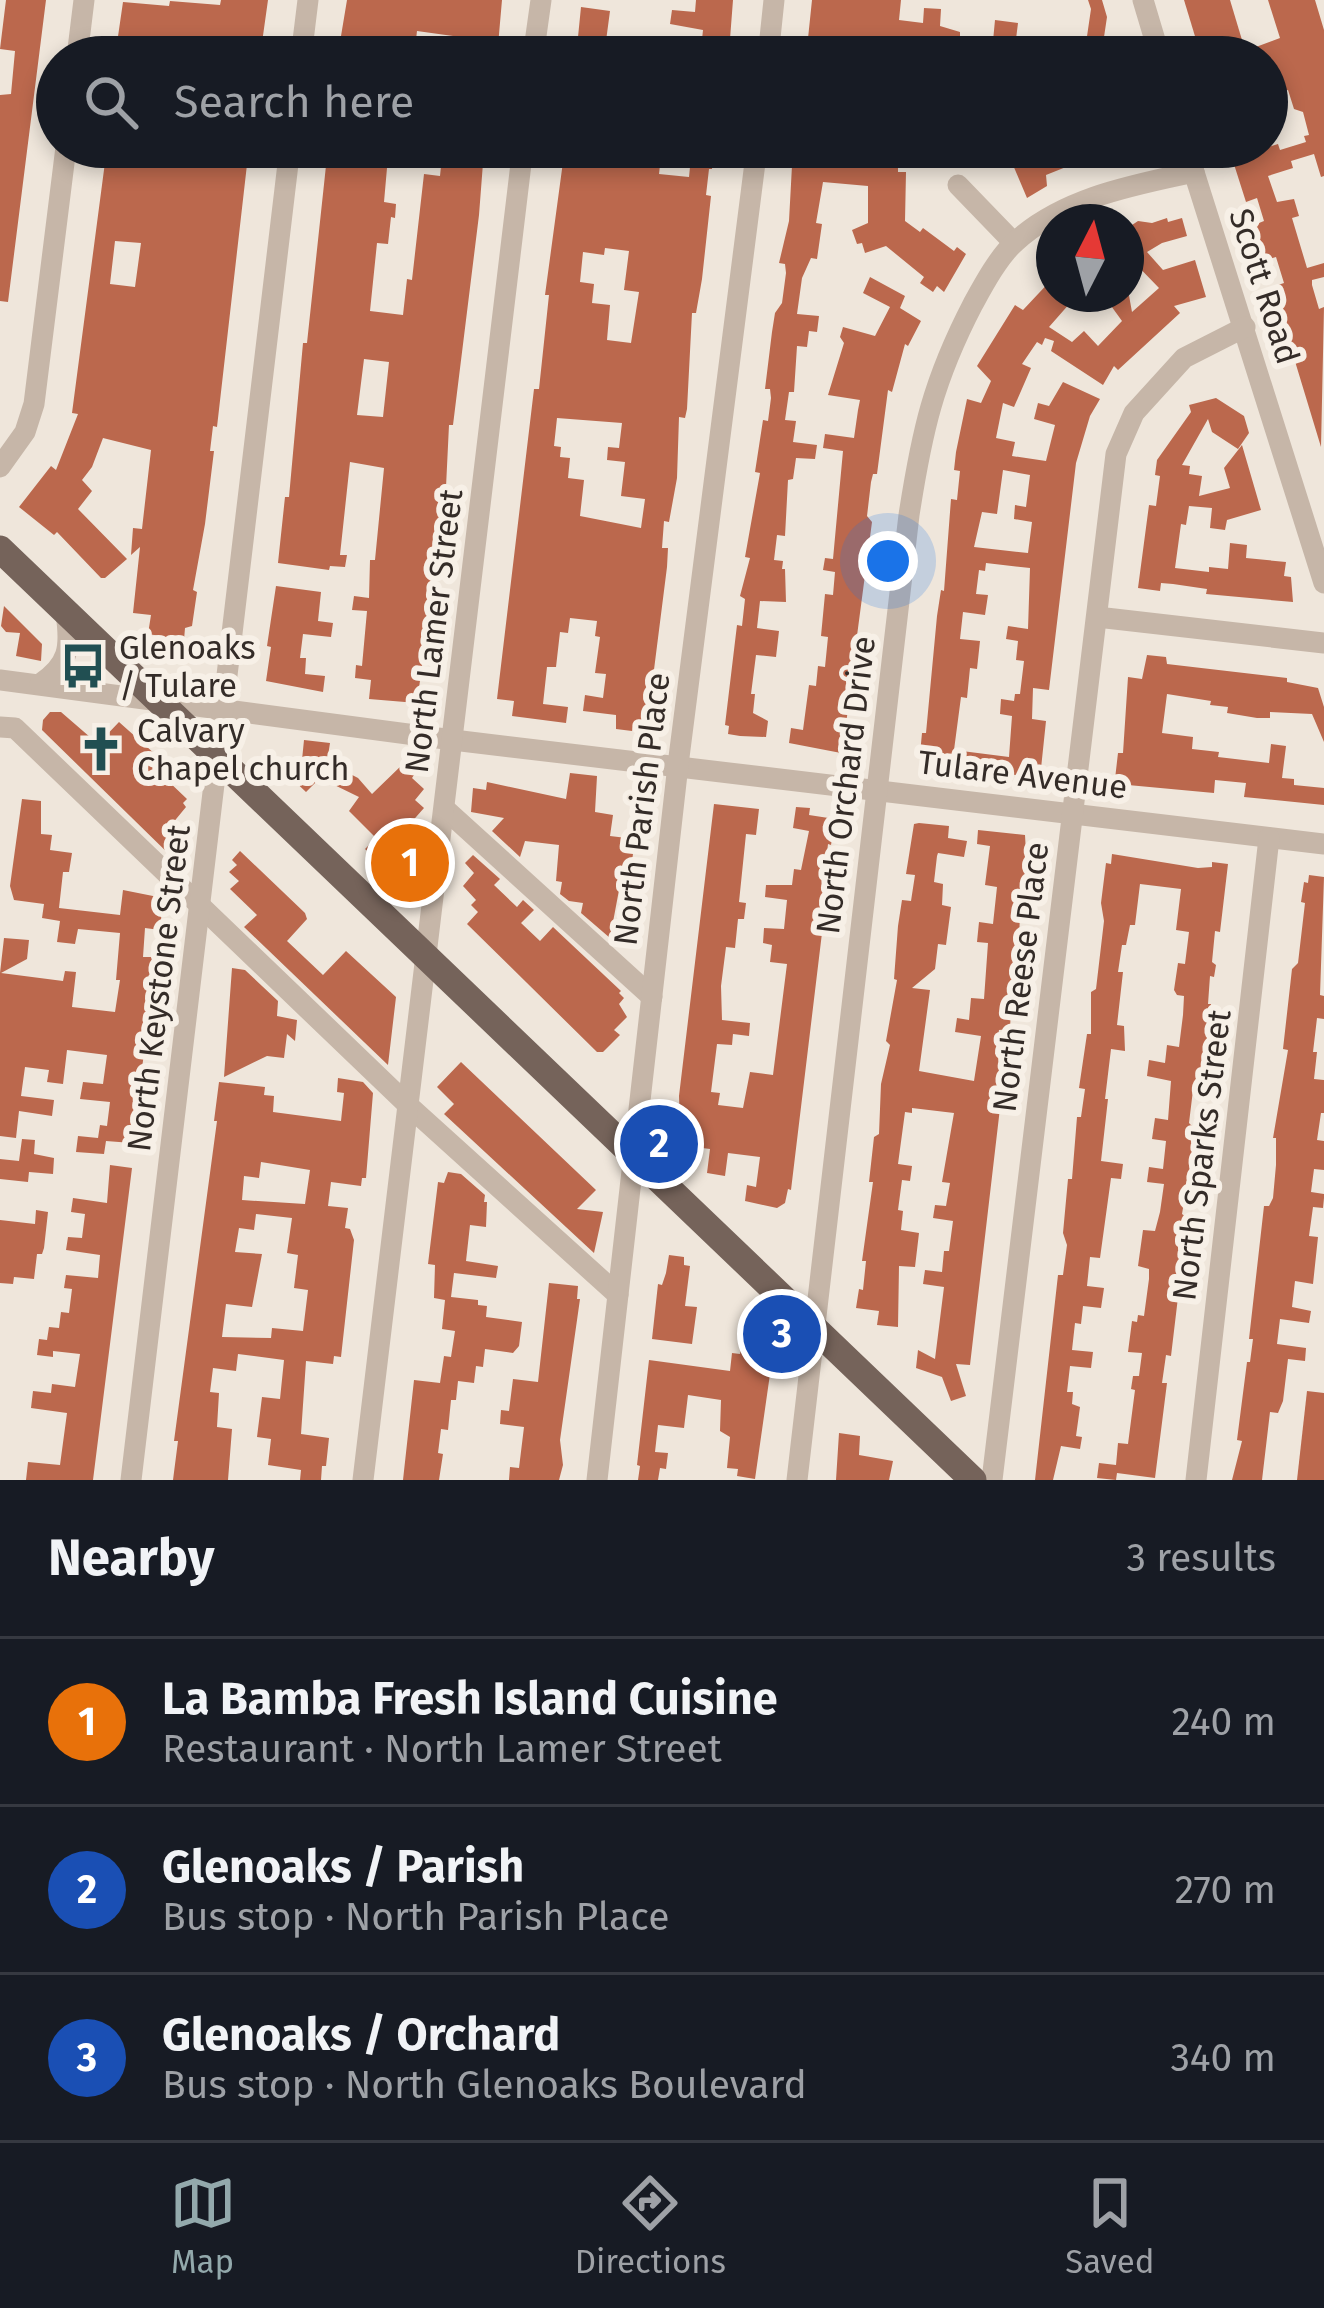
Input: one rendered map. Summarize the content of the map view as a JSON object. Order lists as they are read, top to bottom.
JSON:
{
  "streets": {
    "street": [
      "Scott Road",
      "North Lamer Street",
      "Tulare Avenue",
      "North Orchard Drive",
      "North Parish Place",
      "North Reese Place",
      "North Keystone Street",
      "North Sparks Street"
    ]
  },
  "crossings": [
    ["Scott Road", "North Orchard Drive"],
    ["Scott Road", "North Reese Place"],
    ["North Lamer Street", "Tulare Avenue"],
    ["Tulare Avenue", "North Orchard Drive"],
    ["Tulare Avenue", "North Parish Place"],
    ["Tulare Avenue", "North Reese Place"],
    ["Tulare Avenue", "North Keystone Street"],
    ["Tulare Avenue", "North Sparks Street"]
  ],
  "places": {
    "bus stop": ["Glenoaks / Tulare"],
    "church": ["Calvary Chapel church"]
  },
  "north": "top",
  "page": {
    "search": "Search here",
    "pins": ["1", "2", "3"],
    "heading": ["Nearby", "3 results"],
    "list": [
      {
        "mark": "1",
        "name": "La Bamba Fresh Island Cuisine",
        "note": "Restaurant · North Lamer Street",
        "value": "240 m"
      },
      {
        "mark": "2",
        "name": "Glenoaks / Parish",
        "note": "Bus stop · North Parish Place",
        "value": "270 m"
      },
      {
        "mark": "3",
        "name": "Glenoaks / Orchard",
        "note": "Bus stop · North Glenoaks Boulevard",
        "value": "340 m"
      }
    ],
    "nav": ["Map", "Directions", "Saved"]
  }
}
